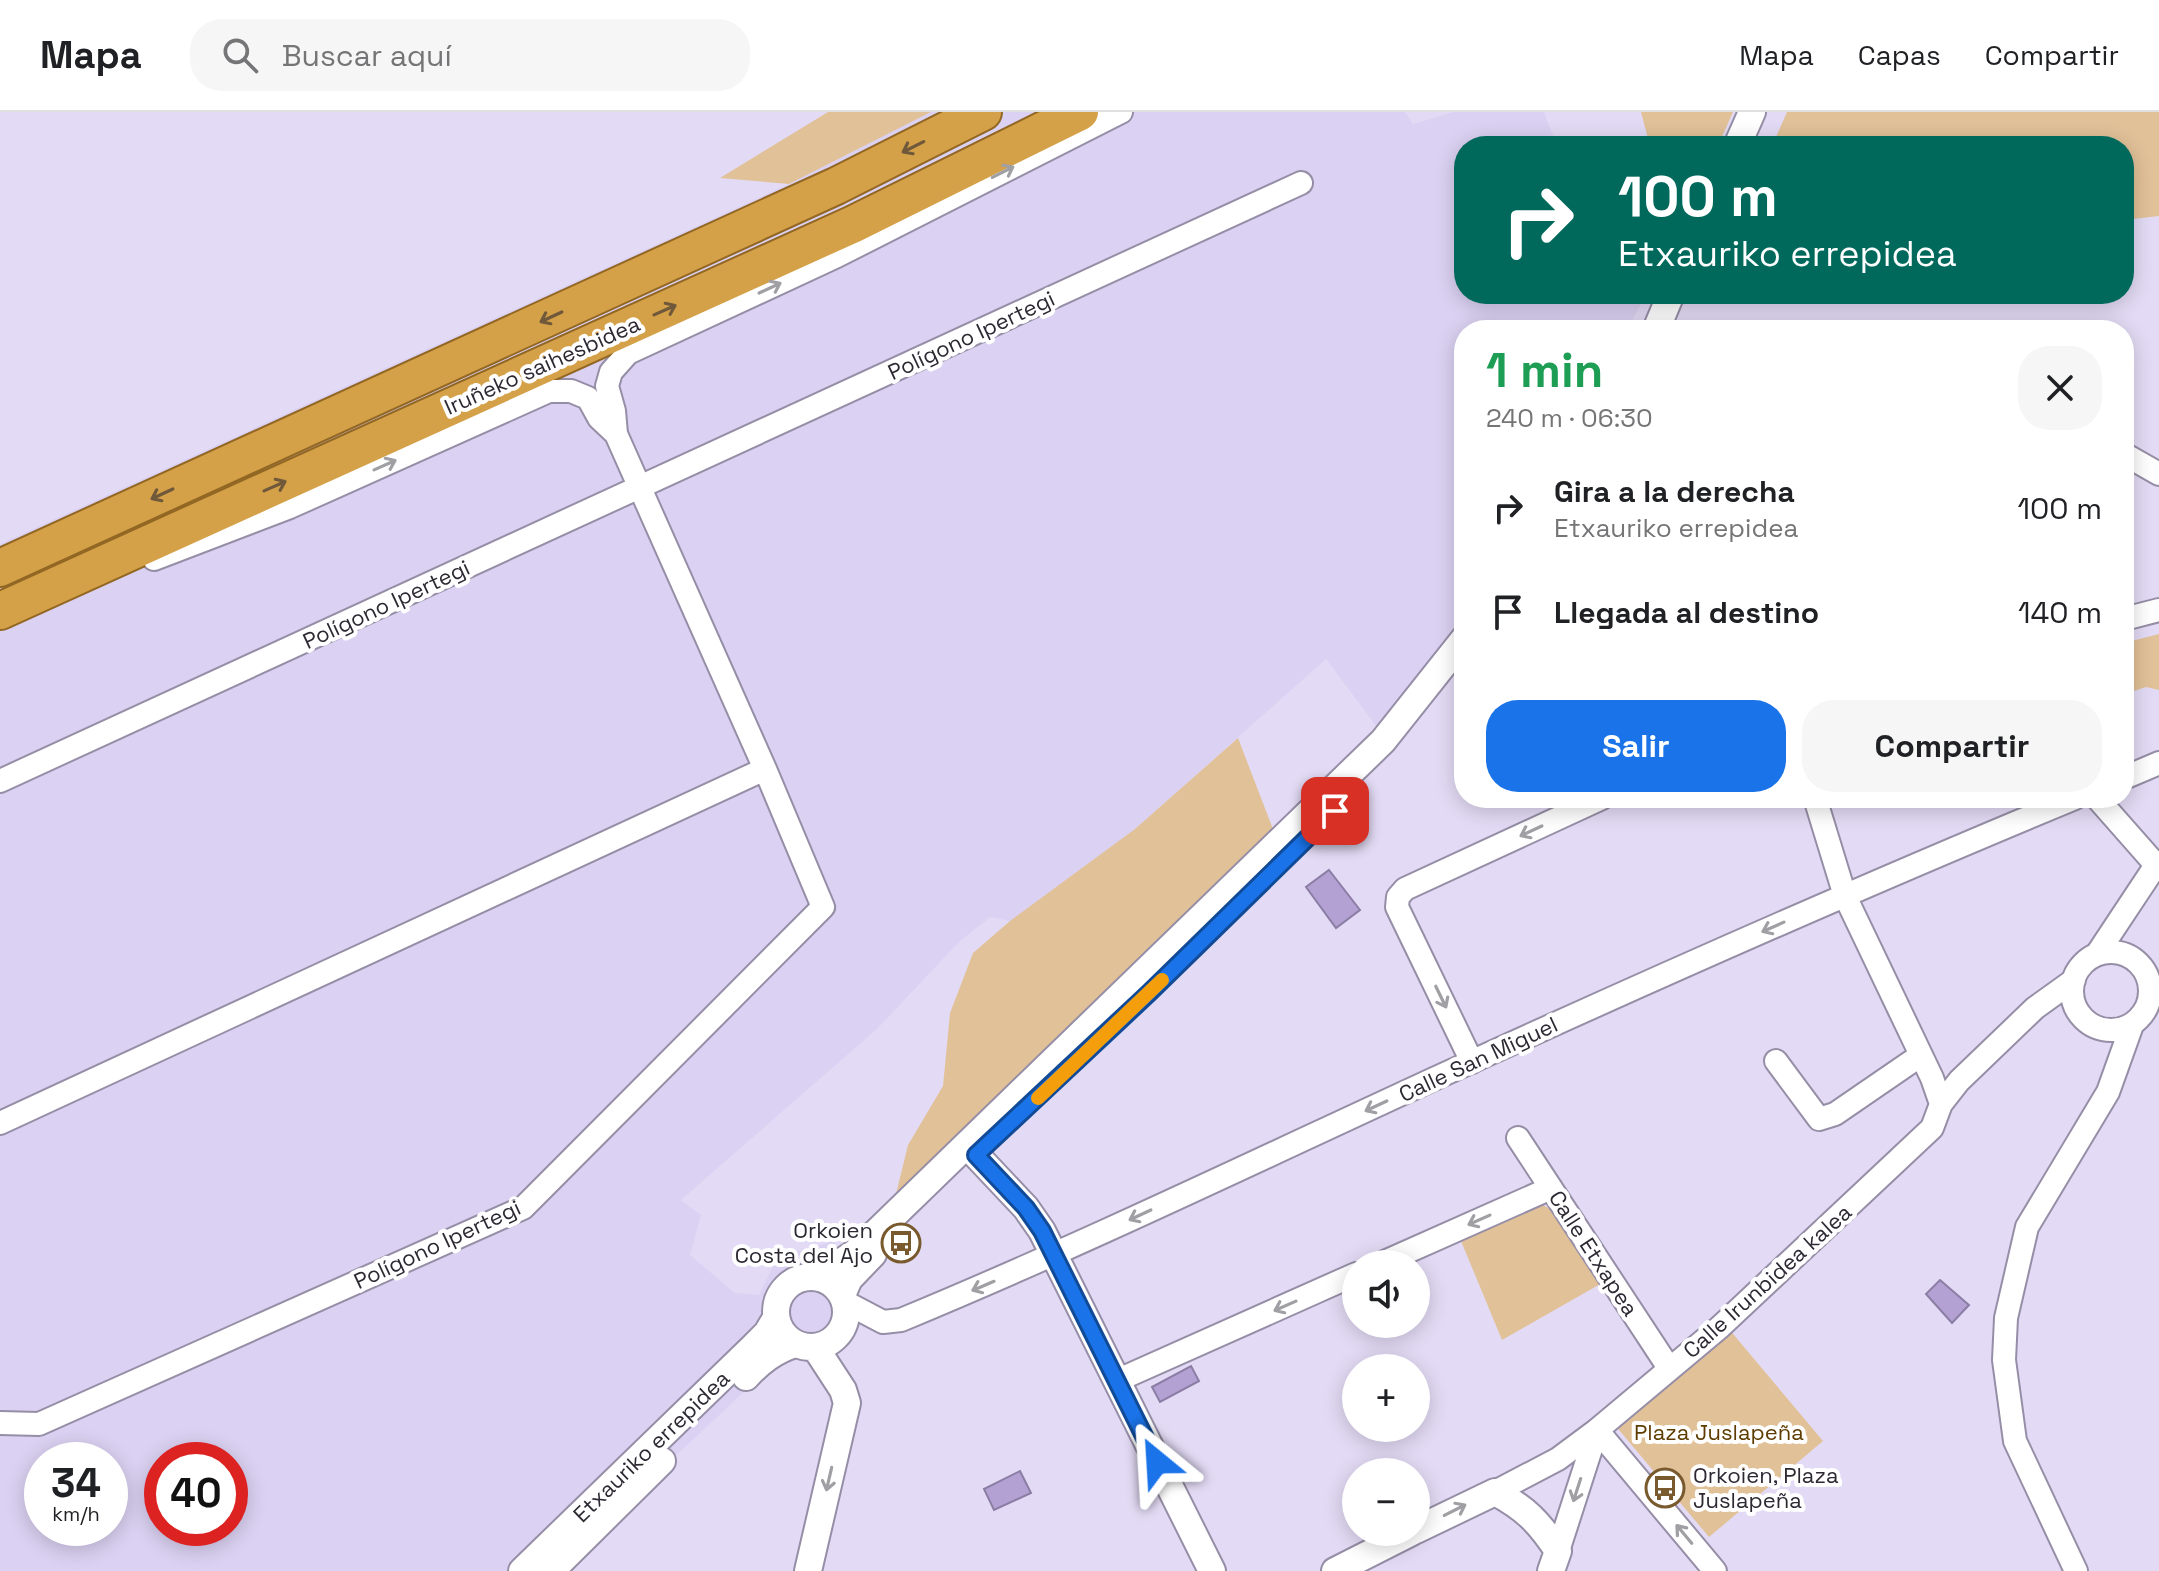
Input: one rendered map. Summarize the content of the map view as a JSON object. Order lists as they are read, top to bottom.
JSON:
{
  "streets": {
    "highway": ["Iruñeko saihesbidea"],
    "street": [
      "Polígono Ipertegi",
      "Calle San Miguel",
      "Calle Etxapea",
      "Calle Irunbidea kalea",
      "Etxauriko errepidea"
    ]
  },
  "crossings": [
    ["Calle San Miguel", "Etxauriko errepidea"],
    ["Calle Etxapea", "Calle Irunbidea kalea"]
  ],
  "parks": ["Plaza Juslapeña"],
  "places": {
    "bus stop": ["Orkoien Costa del Ajo", "Orkoien, Plaza Juslapeña"]
  },
  "page": {
    "header": "Mapa",
    "search": "Buscar aquí",
    "nav": ["Mapa", "Capas", "Compartir"],
    "turn": ["100 m", "Etxauriko errepidea"],
    "heading": ["1 min", "240 m · 06:30"],
    "list": [
      {
        "name": "Gira a la derecha",
        "note": "Etxauriko errepidea",
        "value": "100 m"
      },
      {
        "name": "Llegada al destino",
        "value": "140 m"
      }
    ],
    "buttons": ["Salir", "Compartir"],
    "map_buttons": ["+", "−"],
    "speed": "34 km/h",
    "limit": "40"
  }
}
